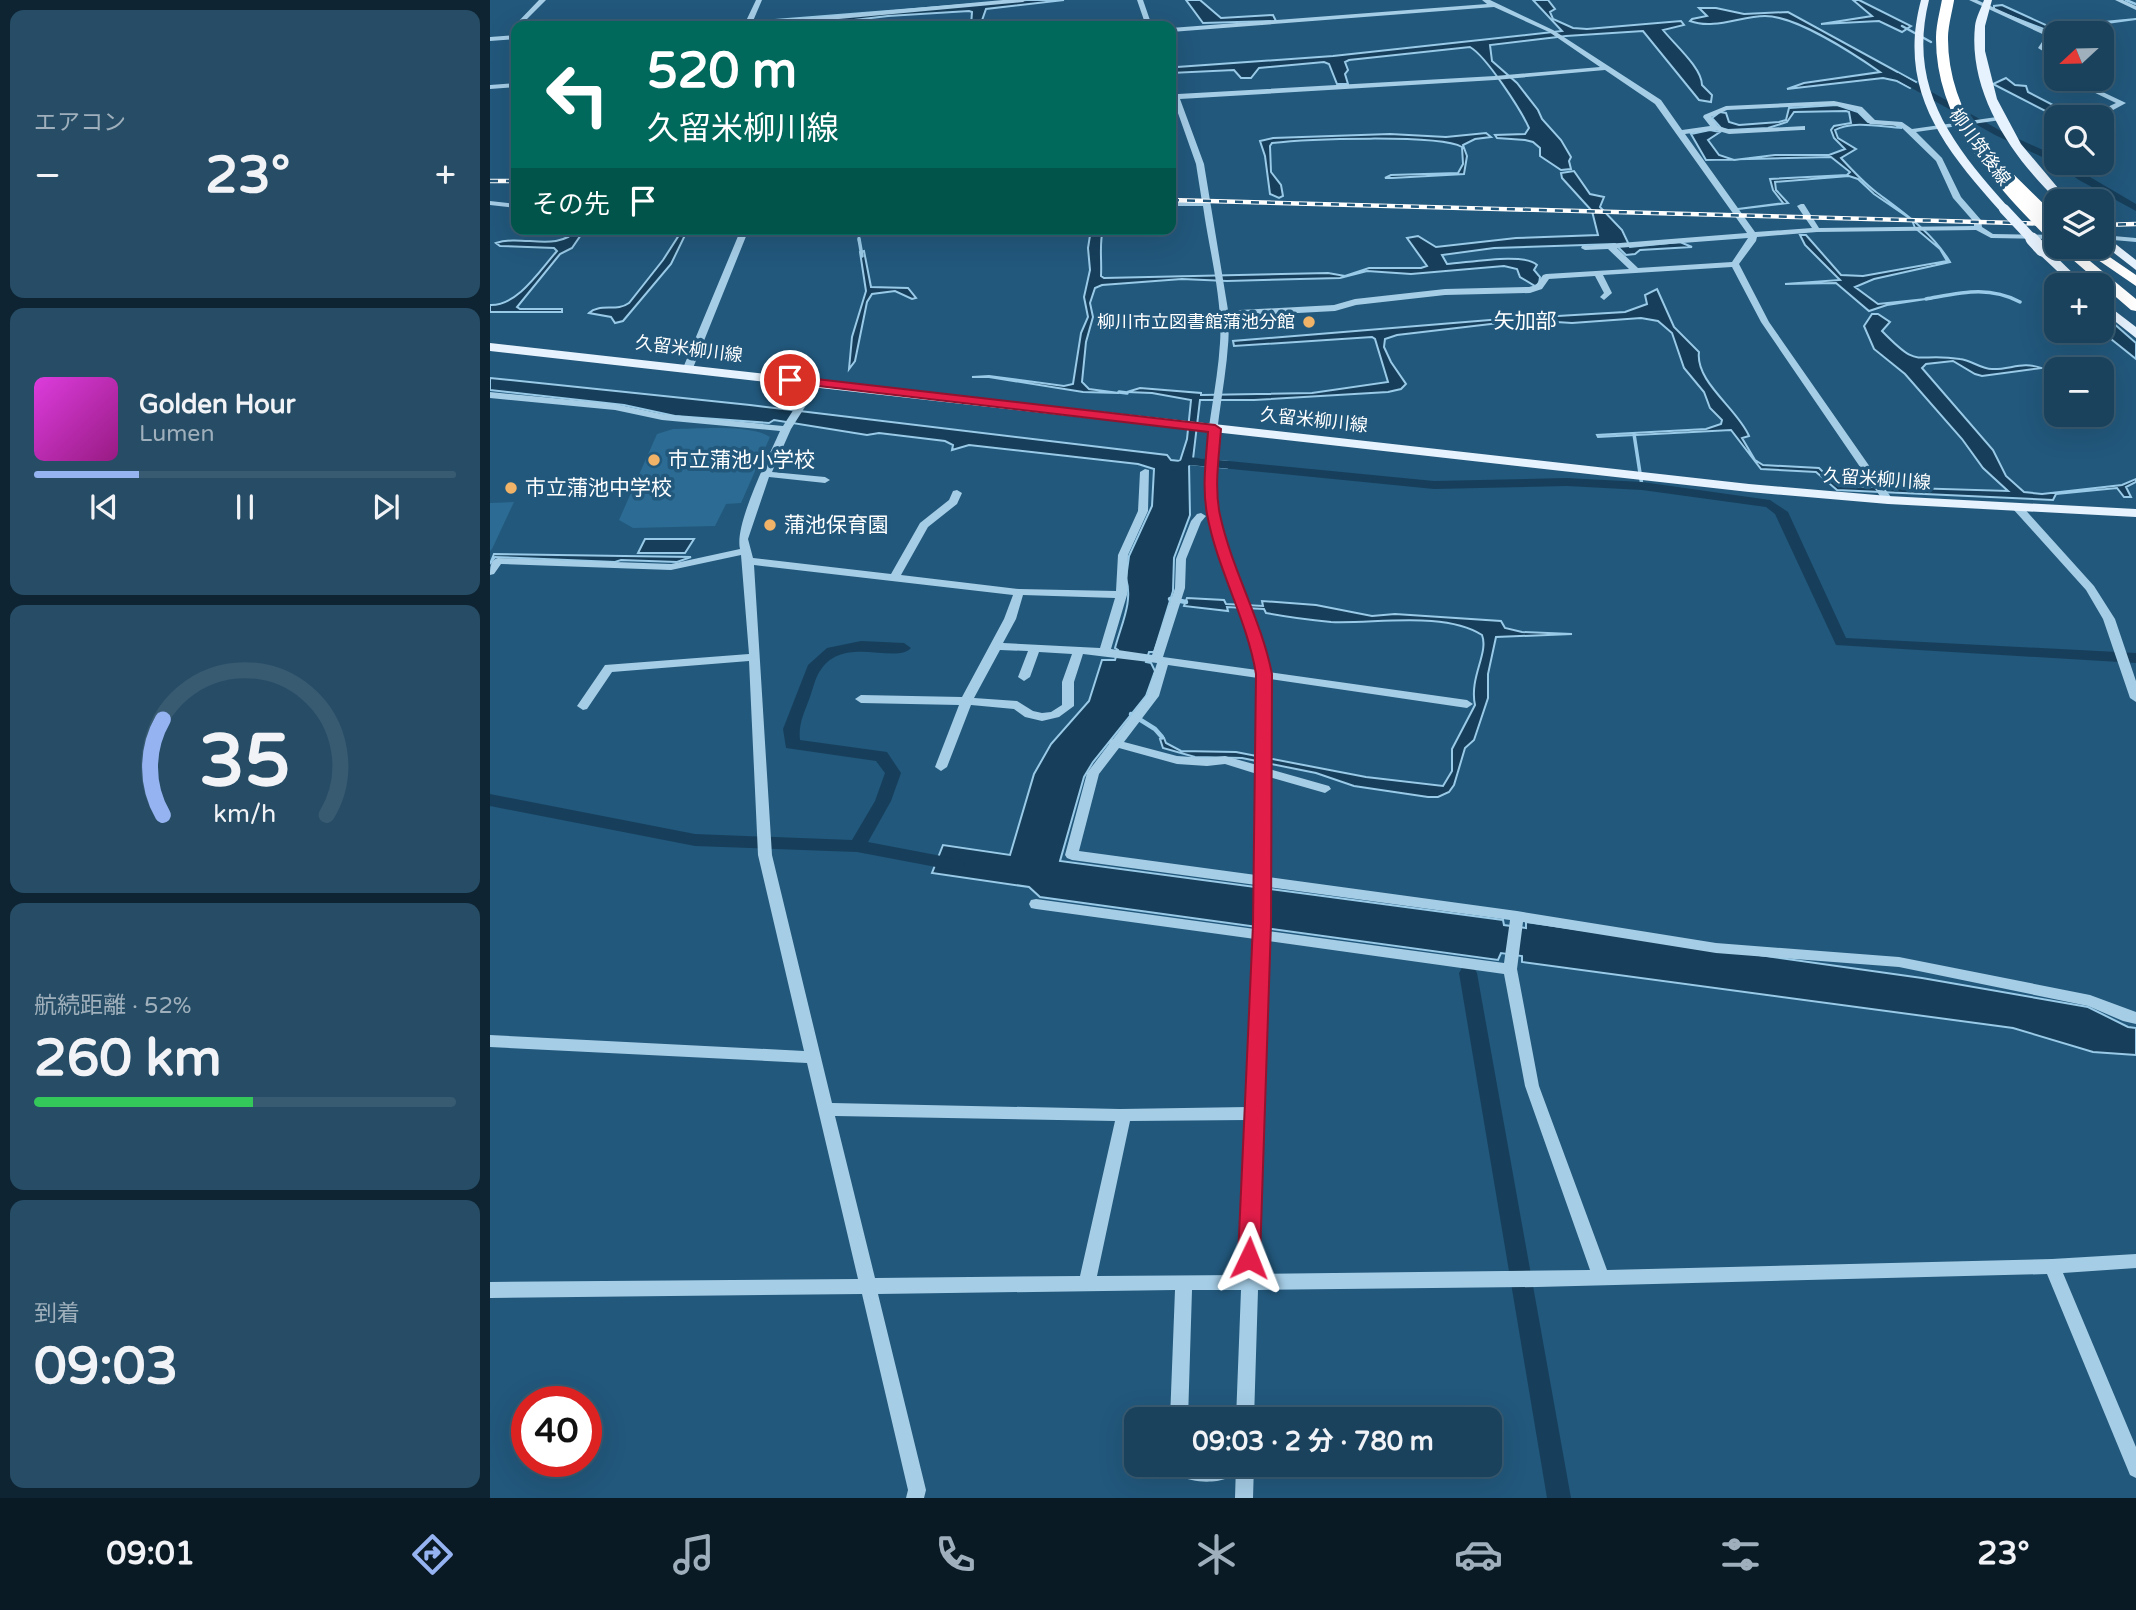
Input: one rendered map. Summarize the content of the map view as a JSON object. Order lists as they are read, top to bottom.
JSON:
{
  "streets": {
    "main road": ["柳川筑後線", "久留米柳川線"]
  },
  "districts": ["矢加部"],
  "places": [
    "柳川市立図書館蒲池分館",
    "市立蒲池小学校",
    "市立蒲池中学校",
    "蒲池保育園"
  ],
  "north": "left",
  "page": {
    "tile": [
      "エアコン",
      ["航続距離 · 52%", "260 km"],
      ["到着", "09:03"]
    ],
    "map_buttons": ["+", "−"],
    "turn": ["520 m", "久留米柳川線"],
    "heat": ["−", "23°", "+"],
    "then": "その先",
    "song": ["Golden Hour", "Lumen"],
    "limit": "40",
    "trip": "09:03 · 2 分 · 780 m",
    "tabs": ["09:01", "23°"],
    "gauge": ["35", "km/h"]
  }
}
